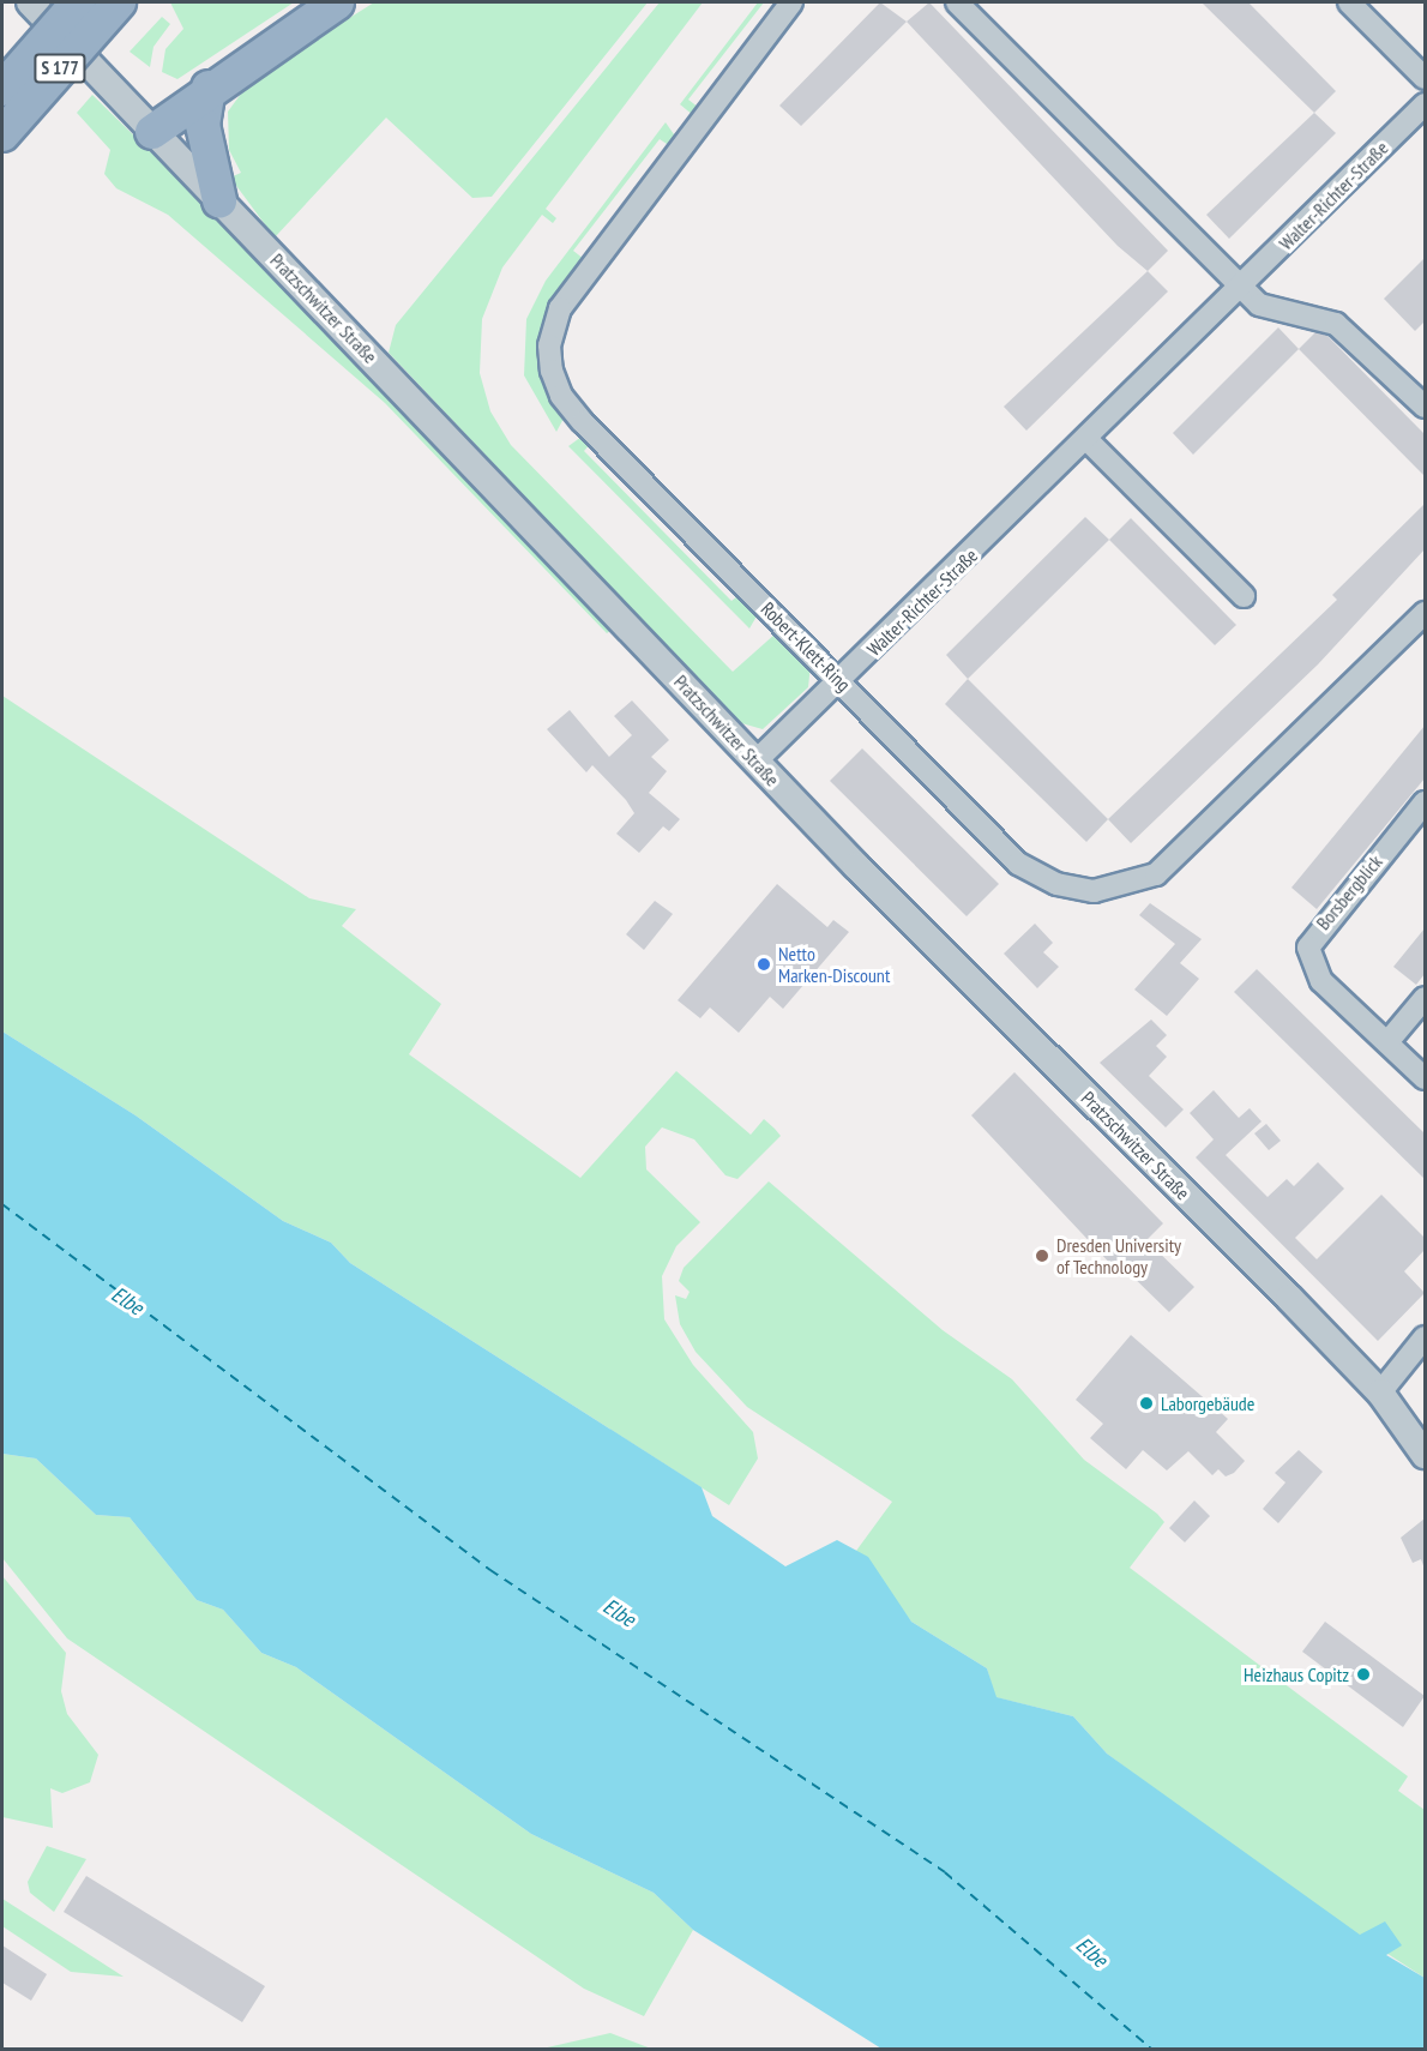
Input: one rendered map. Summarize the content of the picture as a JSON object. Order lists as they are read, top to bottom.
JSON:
{
  "streets": {
    "highway": ["S 177"],
    "street": [
      "Walter-Richter-Straße",
      "Pratzschwitzer Straße",
      "Robert-Klett-Ring",
      "Borsbergblick"
    ]
  },
  "crossings": [
    ["Walter-Richter-Straße", "Pratzschwitzer Straße"],
    ["Walter-Richter-Straße", "Robert-Klett-Ring"]
  ],
  "water": ["Elbe"],
  "places": [
    "Netto Marken-Discount",
    "Dresden University of Technology",
    "Laborgebäude",
    "Heizhaus Copitz"
  ]
}
